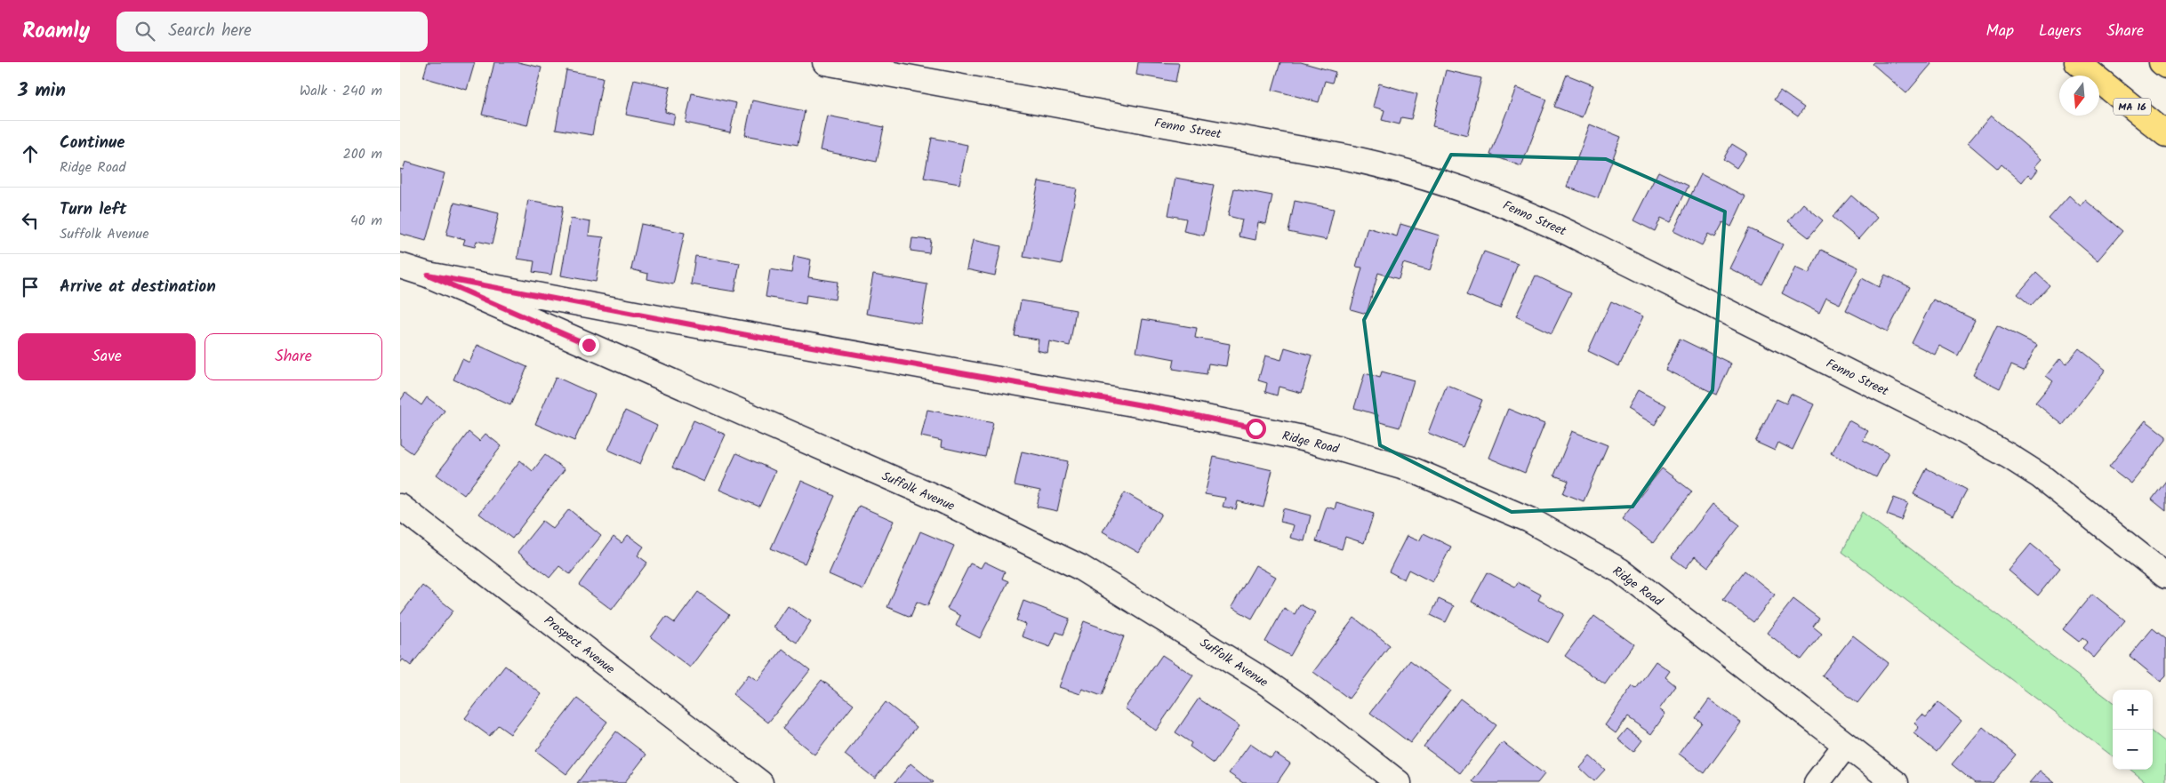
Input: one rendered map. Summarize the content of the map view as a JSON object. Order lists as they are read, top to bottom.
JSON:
{
  "streets": {
    "highway": ["MA 16"],
    "street": [
      "Fenno Street",
      "Ridge Road",
      "Suffolk Avenue",
      "Prospect Avenue"
    ]
  },
  "crossings": [
    ["Ridge Road", "Suffolk Avenue"]
  ],
  "north": "bottom",
  "page": {
    "header": "Roamly",
    "search": "Search here",
    "nav": ["Map", "Layers", "Share"],
    "heading": ["3 min", "Walk · 240 m"],
    "list": [
      ["Continue", "Ridge Road", "200 m"],
      ["Turn left", "Suffolk Avenue", "40 m"],
      "Arrive at destination"
    ],
    "buttons": ["Save", "Share"],
    "map_buttons": ["+", "−"]
  }
}
